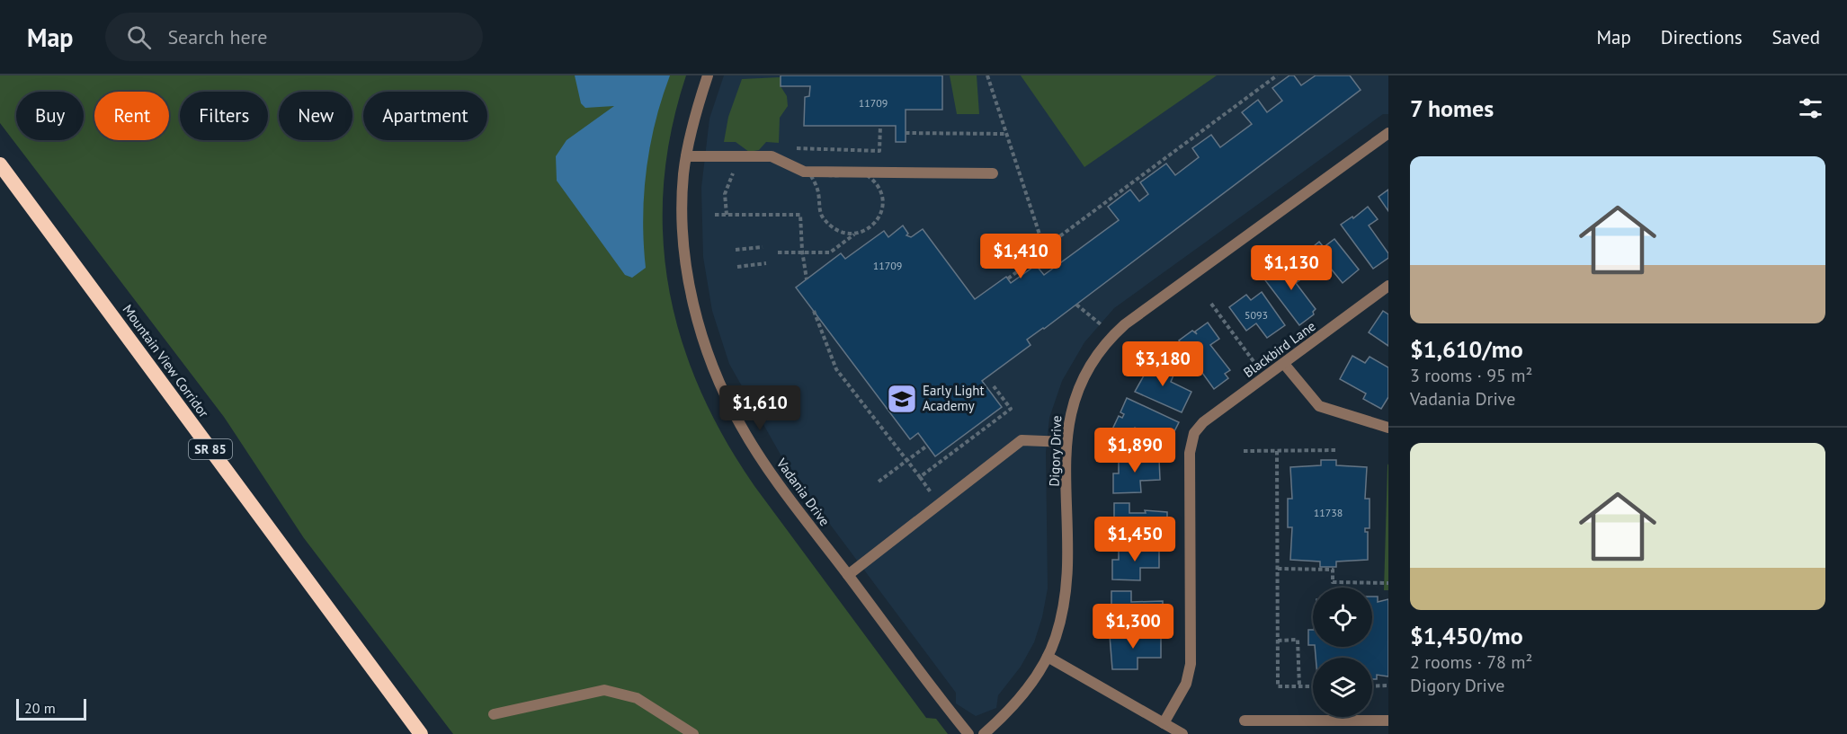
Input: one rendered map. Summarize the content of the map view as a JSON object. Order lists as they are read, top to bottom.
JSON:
{
  "streets": {
    "highway": ["Mountain View Corridor", "SR 85"],
    "street": ["Blackbird Lane", "Digory Drive", "Vadania Drive"]
  },
  "places": {
    "school or university": ["Early Light Academy"]
  },
  "house_numbers": [
    "11709",
    "11709",
    "5093",
    "11738"
  ],
  "scale_bar": "20 m",
  "page": {
    "header": "Map",
    "search": "Search here",
    "nav": ["Map", "Directions", "Saved"],
    "heading": "7 homes",
    "chip": [
      "Buy",
      "Rent",
      "Filters",
      "New",
      "Apartment"
    ],
    "list": [
      {
        "name": "$1,610/mo",
        "note": "3 rooms · 95 m² · Vadania Drive"
      },
      {
        "name": "$1,450/mo",
        "note": "2 rooms · 78 m² · Digory Drive"
      }
    ],
    "price": [
      "$1,410",
      "$1,130",
      "$3,180",
      "$1,610",
      "$1,890",
      "$1,450",
      "$1,300"
    ],
    "scale": "20 m"
  }
}
